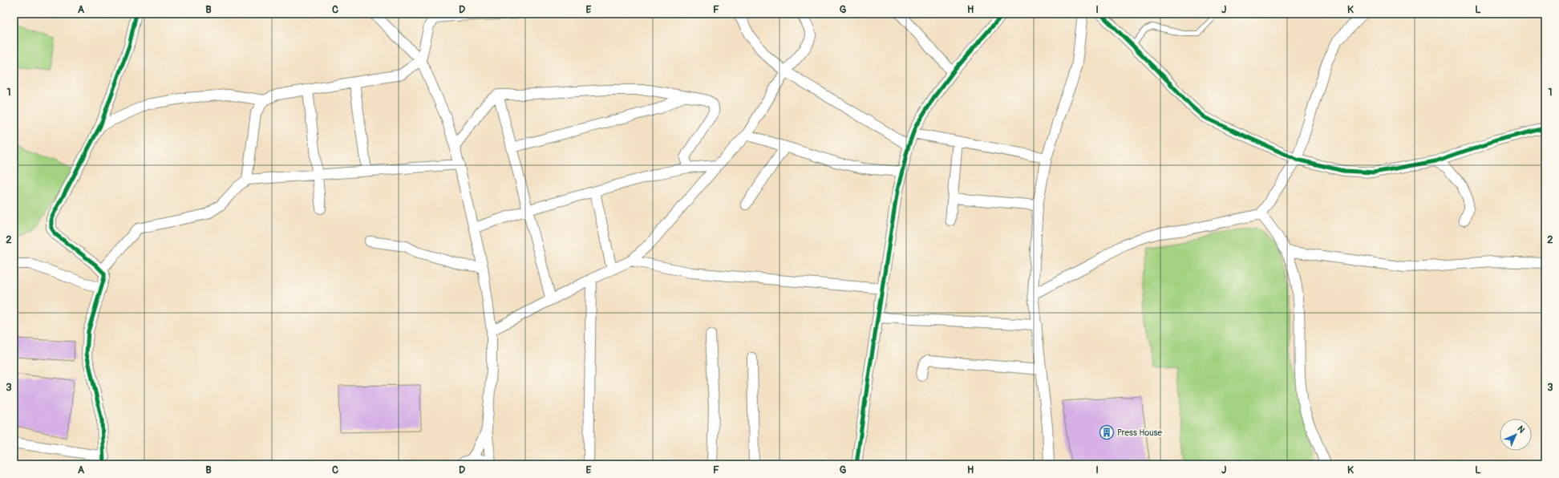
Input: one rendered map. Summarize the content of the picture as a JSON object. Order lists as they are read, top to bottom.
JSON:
{
  "places": {
    "building": ["Press House"]
  },
  "north": "top right",
  "grid": {
    "columns": [
      "A",
      "B",
      "C",
      "D",
      "E",
      "F",
      "G",
      "H",
      "I",
      "J",
      "K",
      "L"
    ],
    "rows": ["1", "2", "3"]
  }
}
